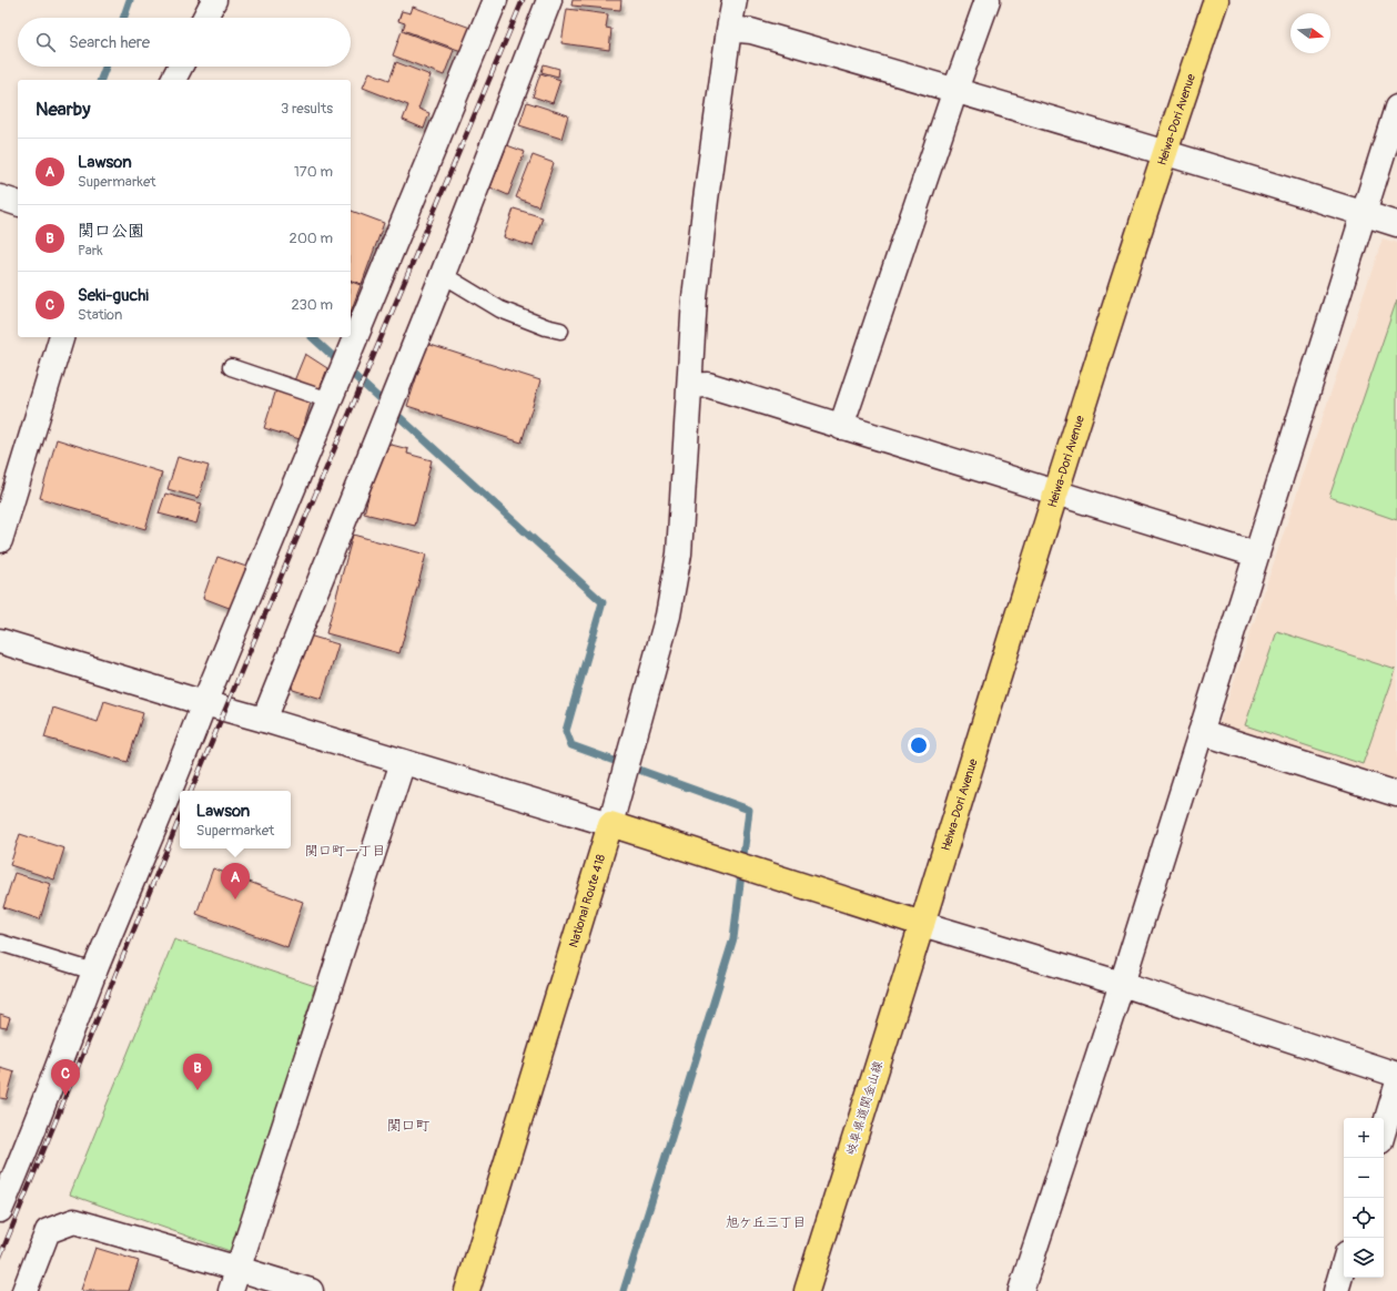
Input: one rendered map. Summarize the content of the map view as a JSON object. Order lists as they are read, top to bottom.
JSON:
{
  "streets": {
    "main road": ["Heiwa-Dori Avenue", "National Route 418", "岐阜県道関金山線"]
  },
  "crossings": [
    ["Heiwa-Dori Avenue", "岐阜県道関金山線"]
  ],
  "districts": ["関口町一丁目", "関口町", "旭ケ丘三丁目"],
  "north": "right",
  "page": {
    "search": "Search here",
    "heading": ["Nearby", "3 results"],
    "list": [
      {
        "mark": "A",
        "name": "Lawson",
        "note": "Supermarket",
        "value": "170 m"
      },
      {
        "mark": "B",
        "name": "関口公園",
        "note": "Park",
        "value": "200 m"
      },
      {
        "mark": "C",
        "name": "Seki-guchi",
        "note": "Station",
        "value": "230 m"
      }
    ],
    "popup": ["Lawson", "Supermarket"],
    "pins": ["A", "B", "C"],
    "map_buttons": ["+", "−"]
  }
}
